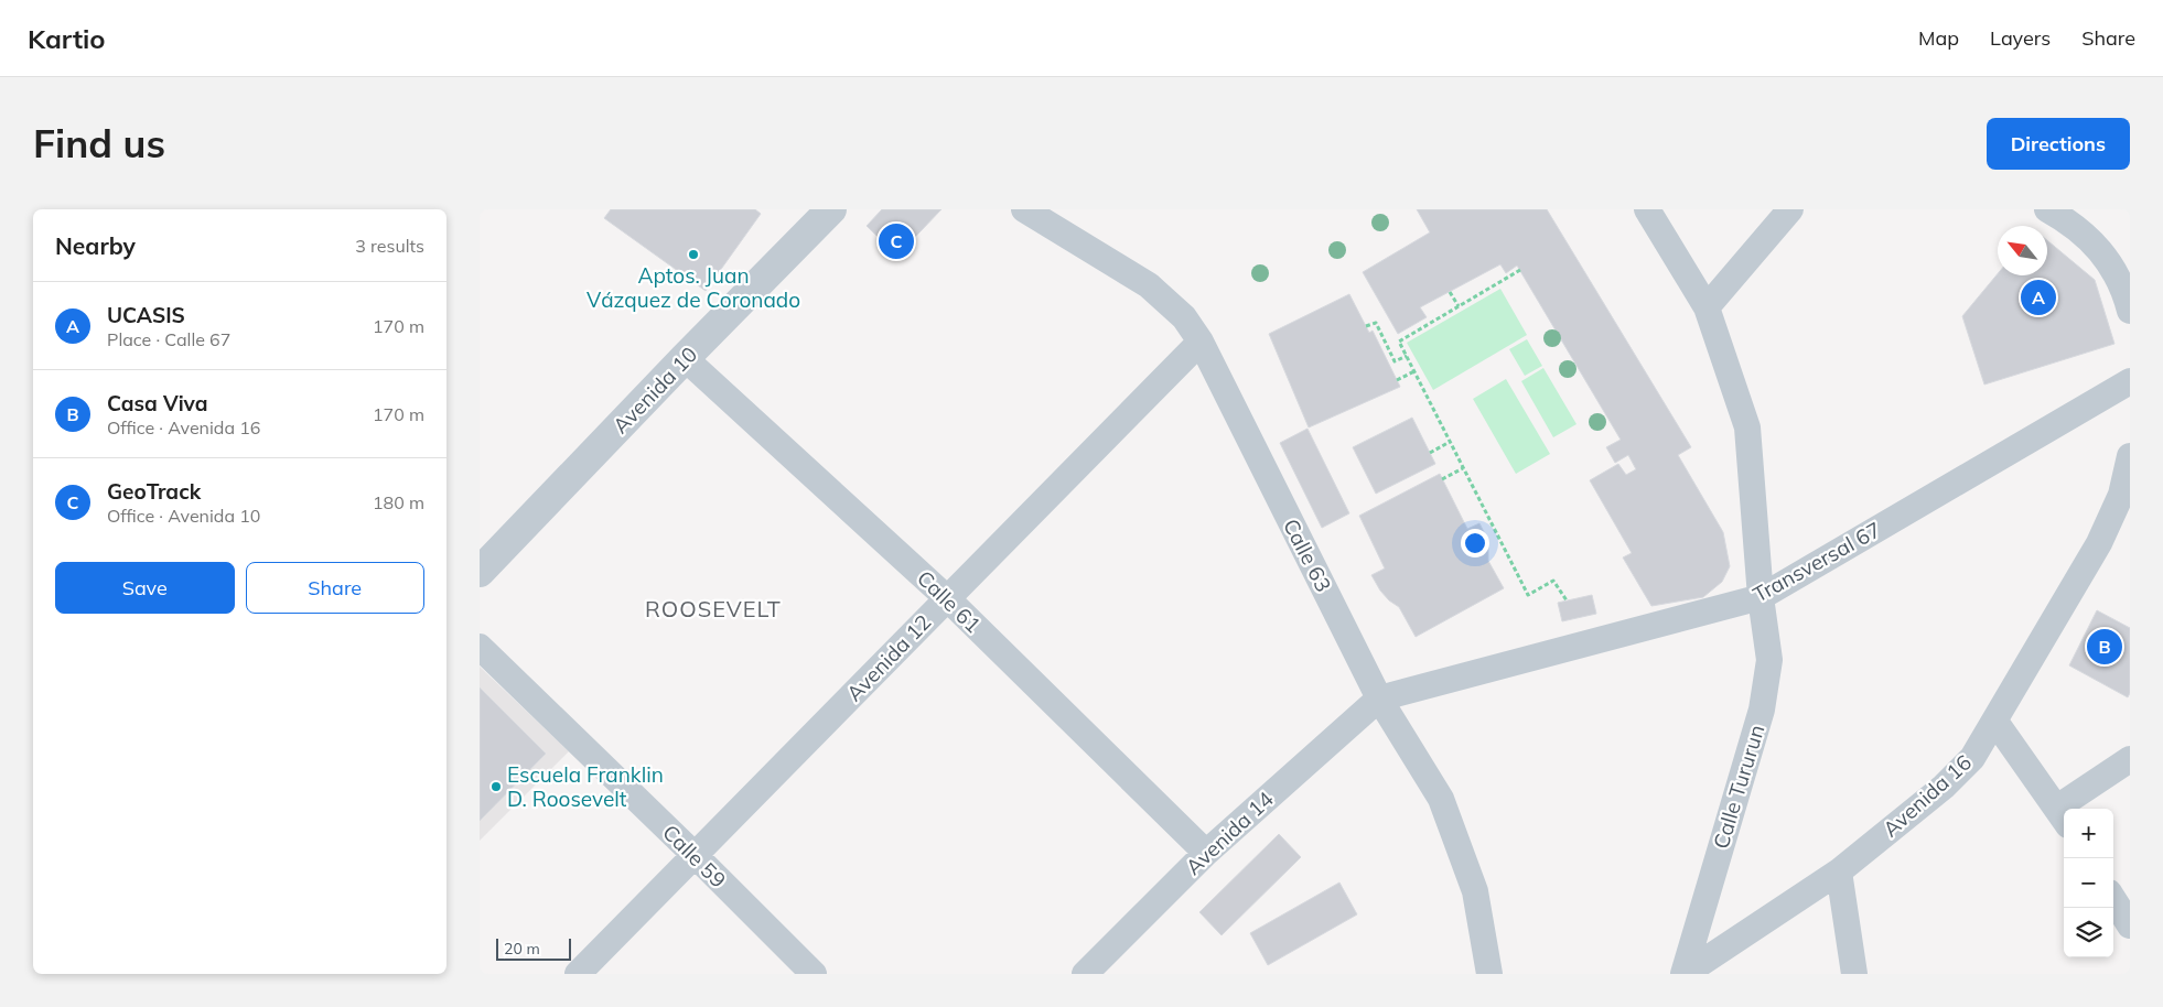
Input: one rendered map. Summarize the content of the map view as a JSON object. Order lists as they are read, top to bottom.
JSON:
{
  "streets": {
    "street": [
      "Avenida 10",
      "Calle 63",
      "Transversal 67",
      "Calle 61",
      "Avenida 12",
      "Calle Tururun",
      "Avenida 16",
      "Avenida 14",
      "Calle 59"
    ]
  },
  "crossings": [
    ["Avenida 10", "Calle 61"],
    ["Calle 63", "Transversal 67"],
    ["Calle 63", "Avenida 12"],
    ["Calle 63", "Avenida 14"],
    ["Transversal 67", "Calle Tururun"],
    ["Transversal 67", "Avenida 14"],
    ["Calle 61", "Avenida 12"],
    ["Calle 61", "Avenida 14"],
    ["Avenida 12", "Calle 59"],
    ["Calle Tururun", "Avenida 16"]
  ],
  "districts": ["ROOSEVELT"],
  "places": ["Aptos. Juan Vázquez de Coronado", "Escuela Franklin D. Roosevelt"],
  "scale_bar": "20 m",
  "north": "top left",
  "page": {
    "header": "Kartio",
    "nav": ["Map", "Layers", "Share"],
    "buttons": [
      "Directions",
      ["Save", "Share"]
    ],
    "title": "Find us",
    "heading": ["Nearby", "3 results"],
    "pins": ["C", "A", "B"],
    "list": [
      {
        "mark": "A",
        "name": "UCASIS",
        "note": "Place · Calle 67",
        "value": "170 m"
      },
      {
        "mark": "B",
        "name": "Casa Viva",
        "note": "Office · Avenida 16",
        "value": "170 m"
      },
      {
        "mark": "C",
        "name": "GeoTrack",
        "note": "Office · Avenida 10",
        "value": "180 m"
      }
    ],
    "map_buttons": ["+", "−"],
    "scale": "20 m"
  }
}
